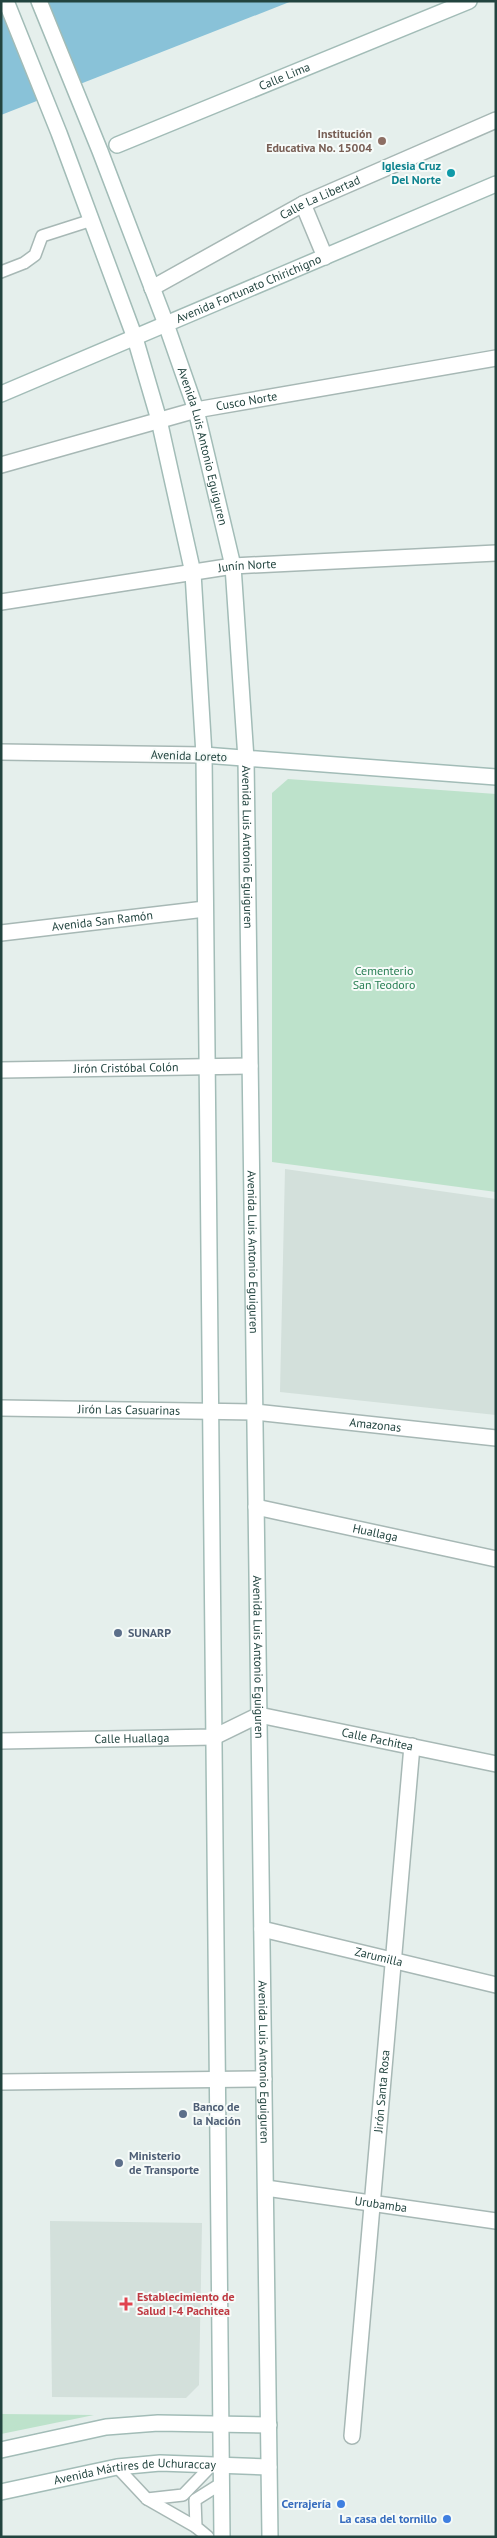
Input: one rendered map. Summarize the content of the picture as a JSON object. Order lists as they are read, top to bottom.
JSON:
{
  "streets": {
    "street": [
      "Calle Lima",
      "Calle La Libertad",
      "Avenida Fortunato Chirichigno",
      "Cusco Norte",
      "Avenida Luis Antonio Eguiguren",
      "Junín Norte",
      "Avenida Loreto",
      "Avenida San Ramón",
      "Jirón Cristóbal Colón",
      "Jirón Las Casuarinas",
      "Amazonas",
      "Huallaga",
      "Calle Huallaga",
      "Calle Pachitea",
      "Zarumilla",
      "Jirón Santa Rosa",
      "Urubamba",
      "Avenida Mártires de Uchuraccay"
    ]
  },
  "crossings": [
    ["Calle Lima", "Avenida Luis Antonio Eguiguren"],
    ["Calle La Libertad", "Avenida Luis Antonio Eguiguren"],
    ["Avenida Fortunato Chirichigno", "Avenida Luis Antonio Eguiguren"],
    ["Cusco Norte", "Avenida Luis Antonio Eguiguren"],
    ["Avenida Luis Antonio Eguiguren", "Junín Norte"],
    ["Avenida Luis Antonio Eguiguren", "Avenida Loreto"],
    ["Avenida Luis Antonio Eguiguren", "Jirón Cristóbal Colón"],
    ["Avenida Luis Antonio Eguiguren", "Jirón Las Casuarinas"],
    ["Avenida Luis Antonio Eguiguren", "Amazonas"],
    ["Avenida Luis Antonio Eguiguren", "Huallaga"],
    ["Avenida Luis Antonio Eguiguren", "Calle Huallaga"],
    ["Avenida Luis Antonio Eguiguren", "Calle Pachitea"],
    ["Avenida Luis Antonio Eguiguren", "Zarumilla"],
    ["Avenida Luis Antonio Eguiguren", "Urubamba"],
    ["Avenida Luis Antonio Eguiguren", "Avenida Mártires de Uchuraccay"],
    ["Jirón Las Casuarinas", "Amazonas"],
    ["Calle Huallaga", "Calle Pachitea"],
    ["Calle Pachitea", "Jirón Santa Rosa"],
    ["Zarumilla", "Jirón Santa Rosa"],
    ["Jirón Santa Rosa", "Urubamba"]
  ],
  "parks": ["Cementerio San Teodoro"],
  "places": {
    "other": [
      "Institución Educativa No. 15004",
      "Iglesia Cruz Del Norte",
      "SUNARP",
      "Banco de la Nación",
      "Ministerio de Transporte",
      "Cerrajería",
      "La casa del tornillo"
    ],
    "health": ["Establecimiento de Salud I-4 Pachitea"]
  }
}
